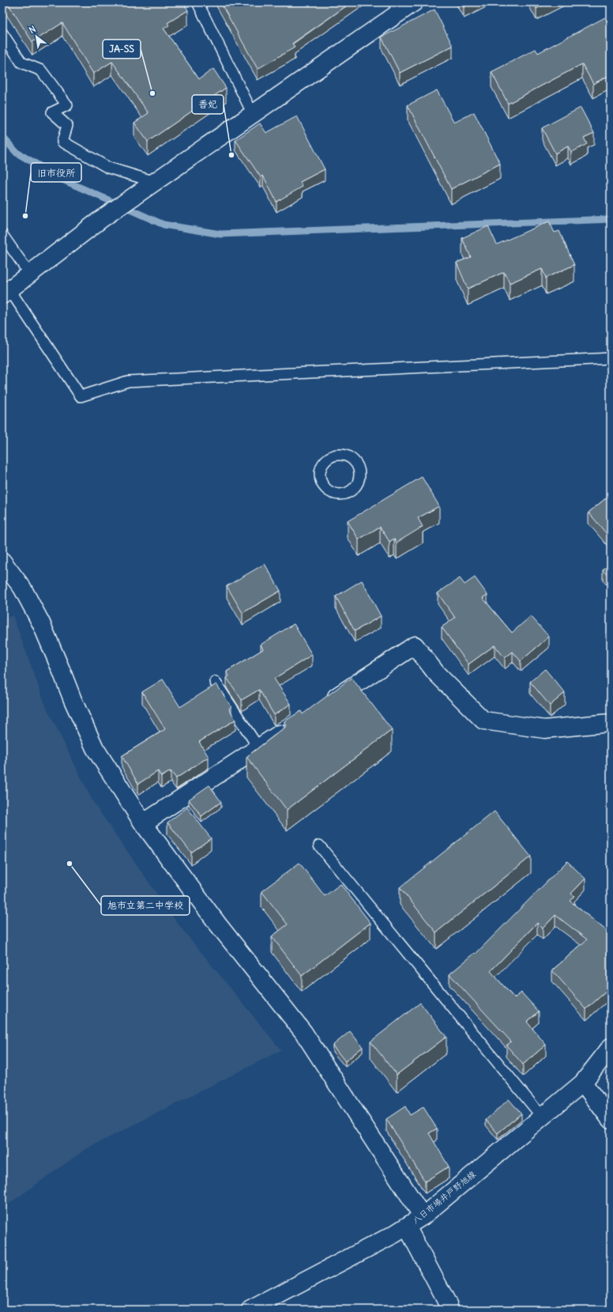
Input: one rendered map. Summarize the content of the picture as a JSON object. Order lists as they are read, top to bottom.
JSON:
{
  "streets": {
    "street": ["八日市場井戸野旭線"]
  },
  "places": [
    "JA-SS",
    "香妃",
    "旧市役所",
    "旭市立第二中学校"
  ],
  "north": "top left"
}
